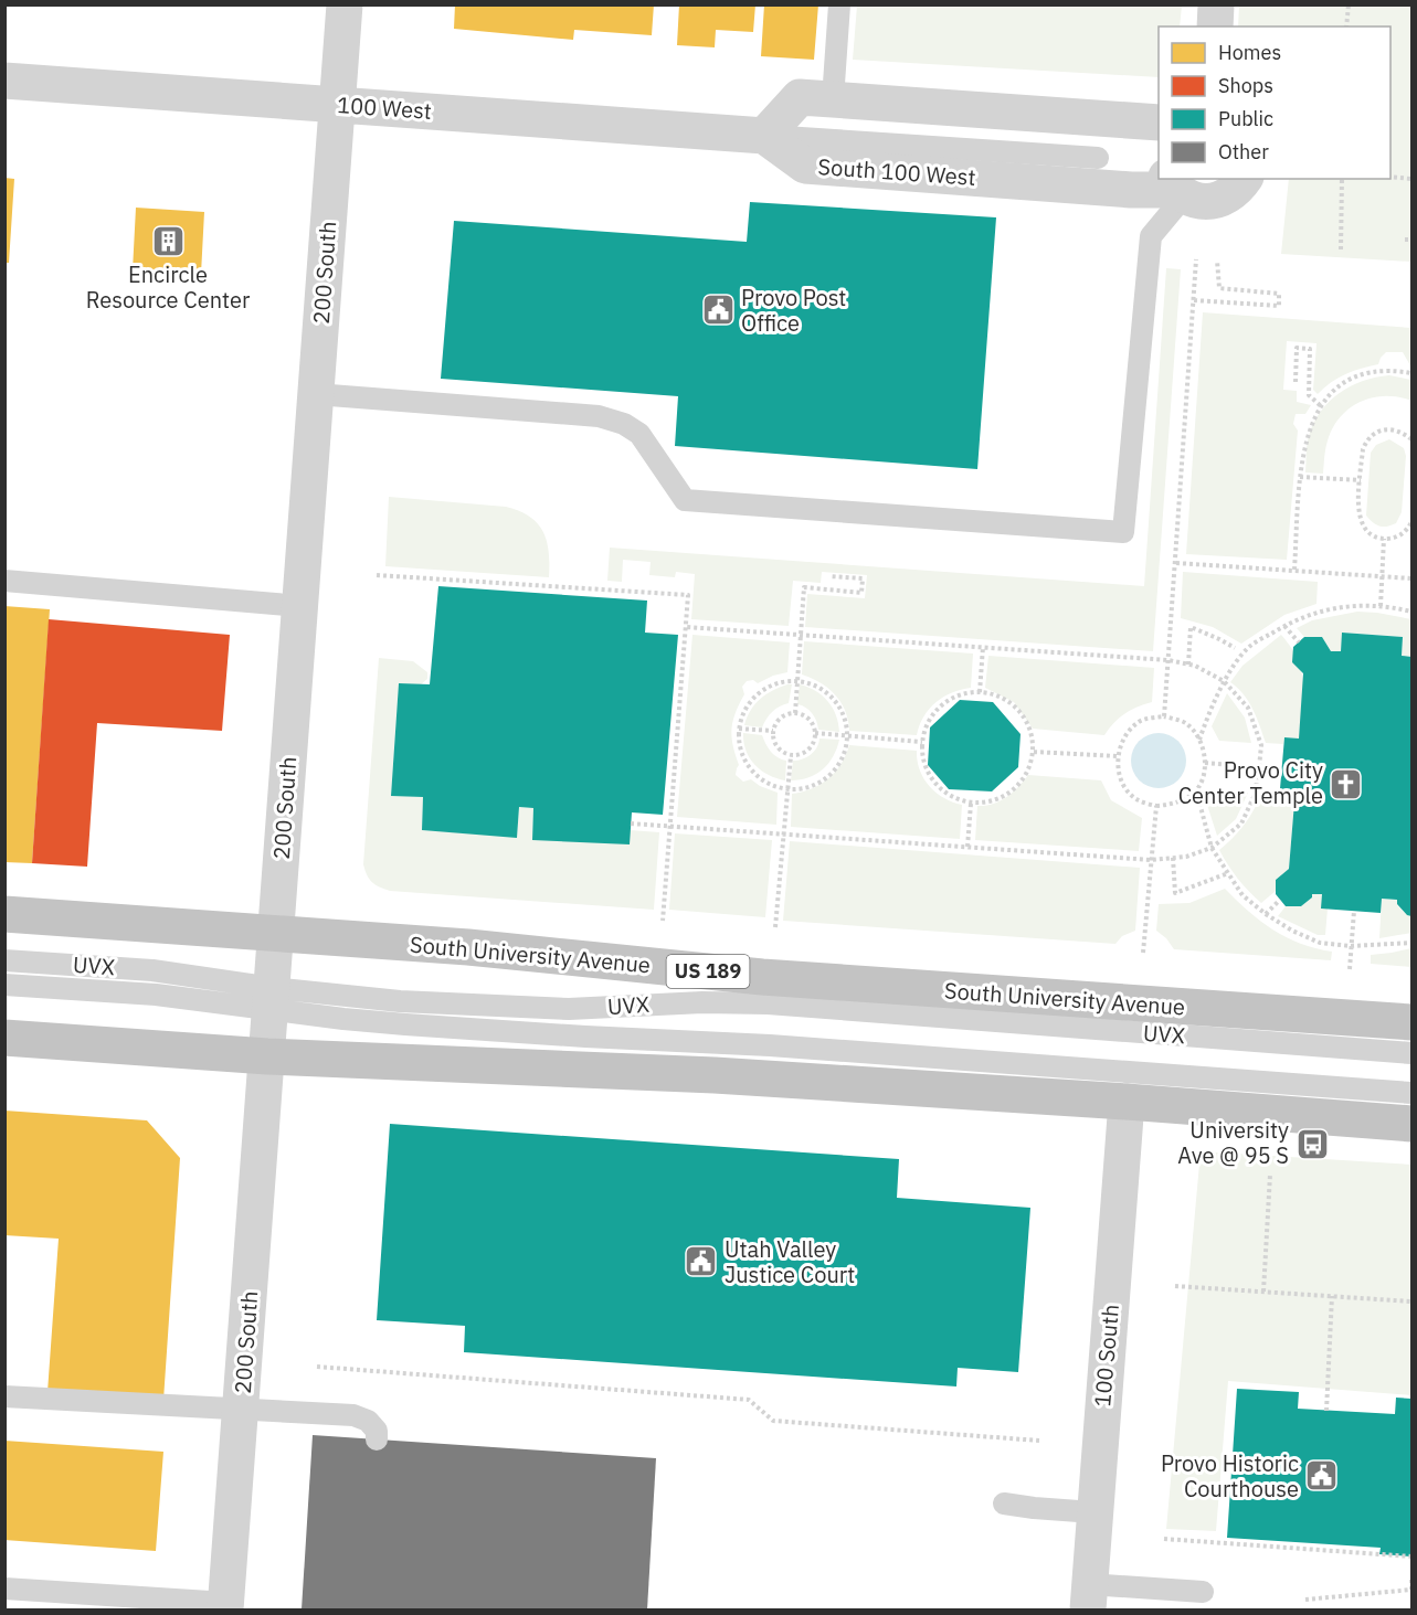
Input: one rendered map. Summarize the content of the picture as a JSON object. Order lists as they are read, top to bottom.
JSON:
{
  "streets": {
    "highway": ["South University Avenue", "US 189"],
    "street": [
      "100 West",
      "South 100 West",
      "200 South",
      "100 South"
    ],
    "lane": ["UVX"]
  },
  "crossings": [
    ["100 West", "South 100 West"],
    ["100 West", "200 South"],
    ["200 South", "South University Avenue"],
    ["200 South", "UVX"]
  ],
  "places": {
    "building": ["Encircle Resource Center"],
    "public building": ["Provo Post Office", "Utah Valley Justice Court", "Provo Historic Courthouse"],
    "church": ["Provo City Center Temple"],
    "bus stop": ["University Ave @ 95 S"]
  },
  "legend": [
    "Homes",
    "Shops",
    "Public",
    "Other"
  ]
}
